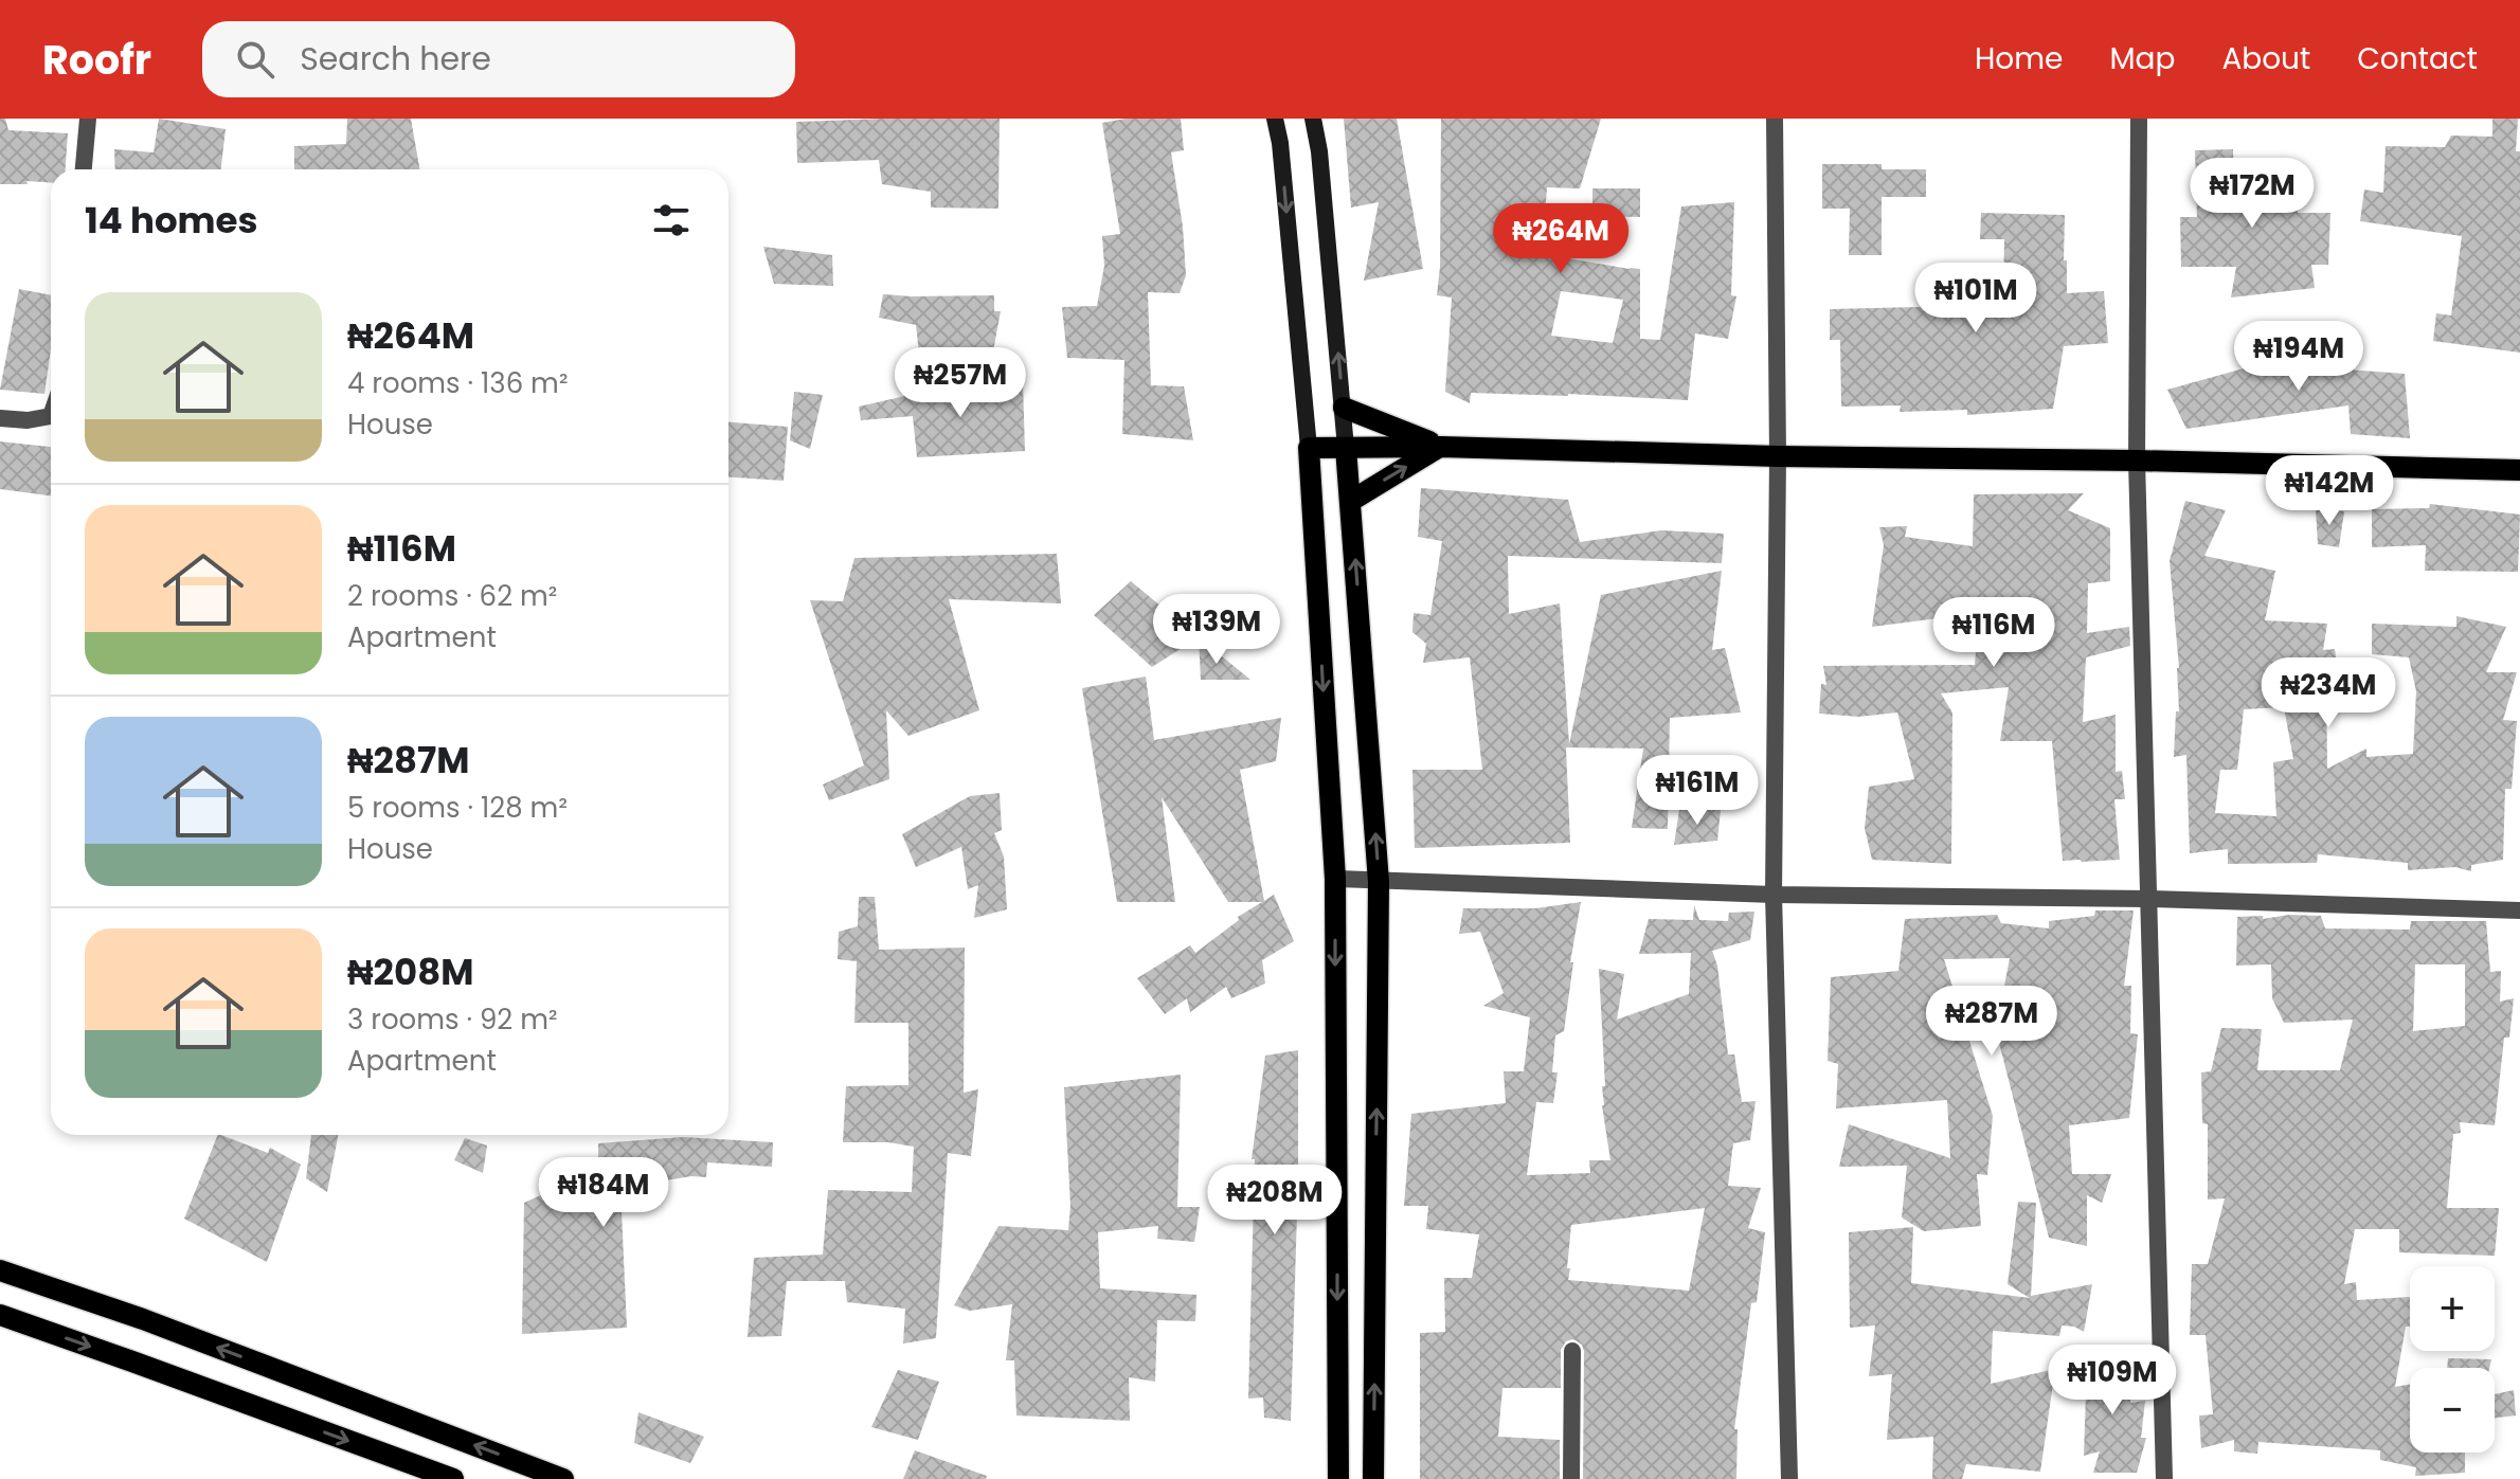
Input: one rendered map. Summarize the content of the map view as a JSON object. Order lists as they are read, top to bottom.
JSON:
{
  "page": {
    "header": "Roofr",
    "search": "Search here",
    "nav": [
      "Home",
      "Map",
      "About",
      "Contact"
    ],
    "price": [
      "₦172M",
      "₦264M",
      "₦101M",
      "₦194M",
      "₦257M",
      "₦142M",
      "₦139M",
      "₦116M",
      "₦234M",
      "₦161M",
      "₦287M",
      "₦184M",
      "₦208M",
      "₦109M"
    ],
    "heading": "14 homes",
    "list": [
      {
        "name": "₦264M",
        "note": "4 rooms · 136 m² · House"
      },
      {
        "name": "₦116M",
        "note": "2 rooms · 62 m² · Apartment"
      },
      {
        "name": "₦287M",
        "note": "5 rooms · 128 m² · House"
      },
      {
        "name": "₦208M",
        "note": "3 rooms · 92 m² · Apartment"
      }
    ],
    "map_buttons": ["+", "−"]
  }
}
